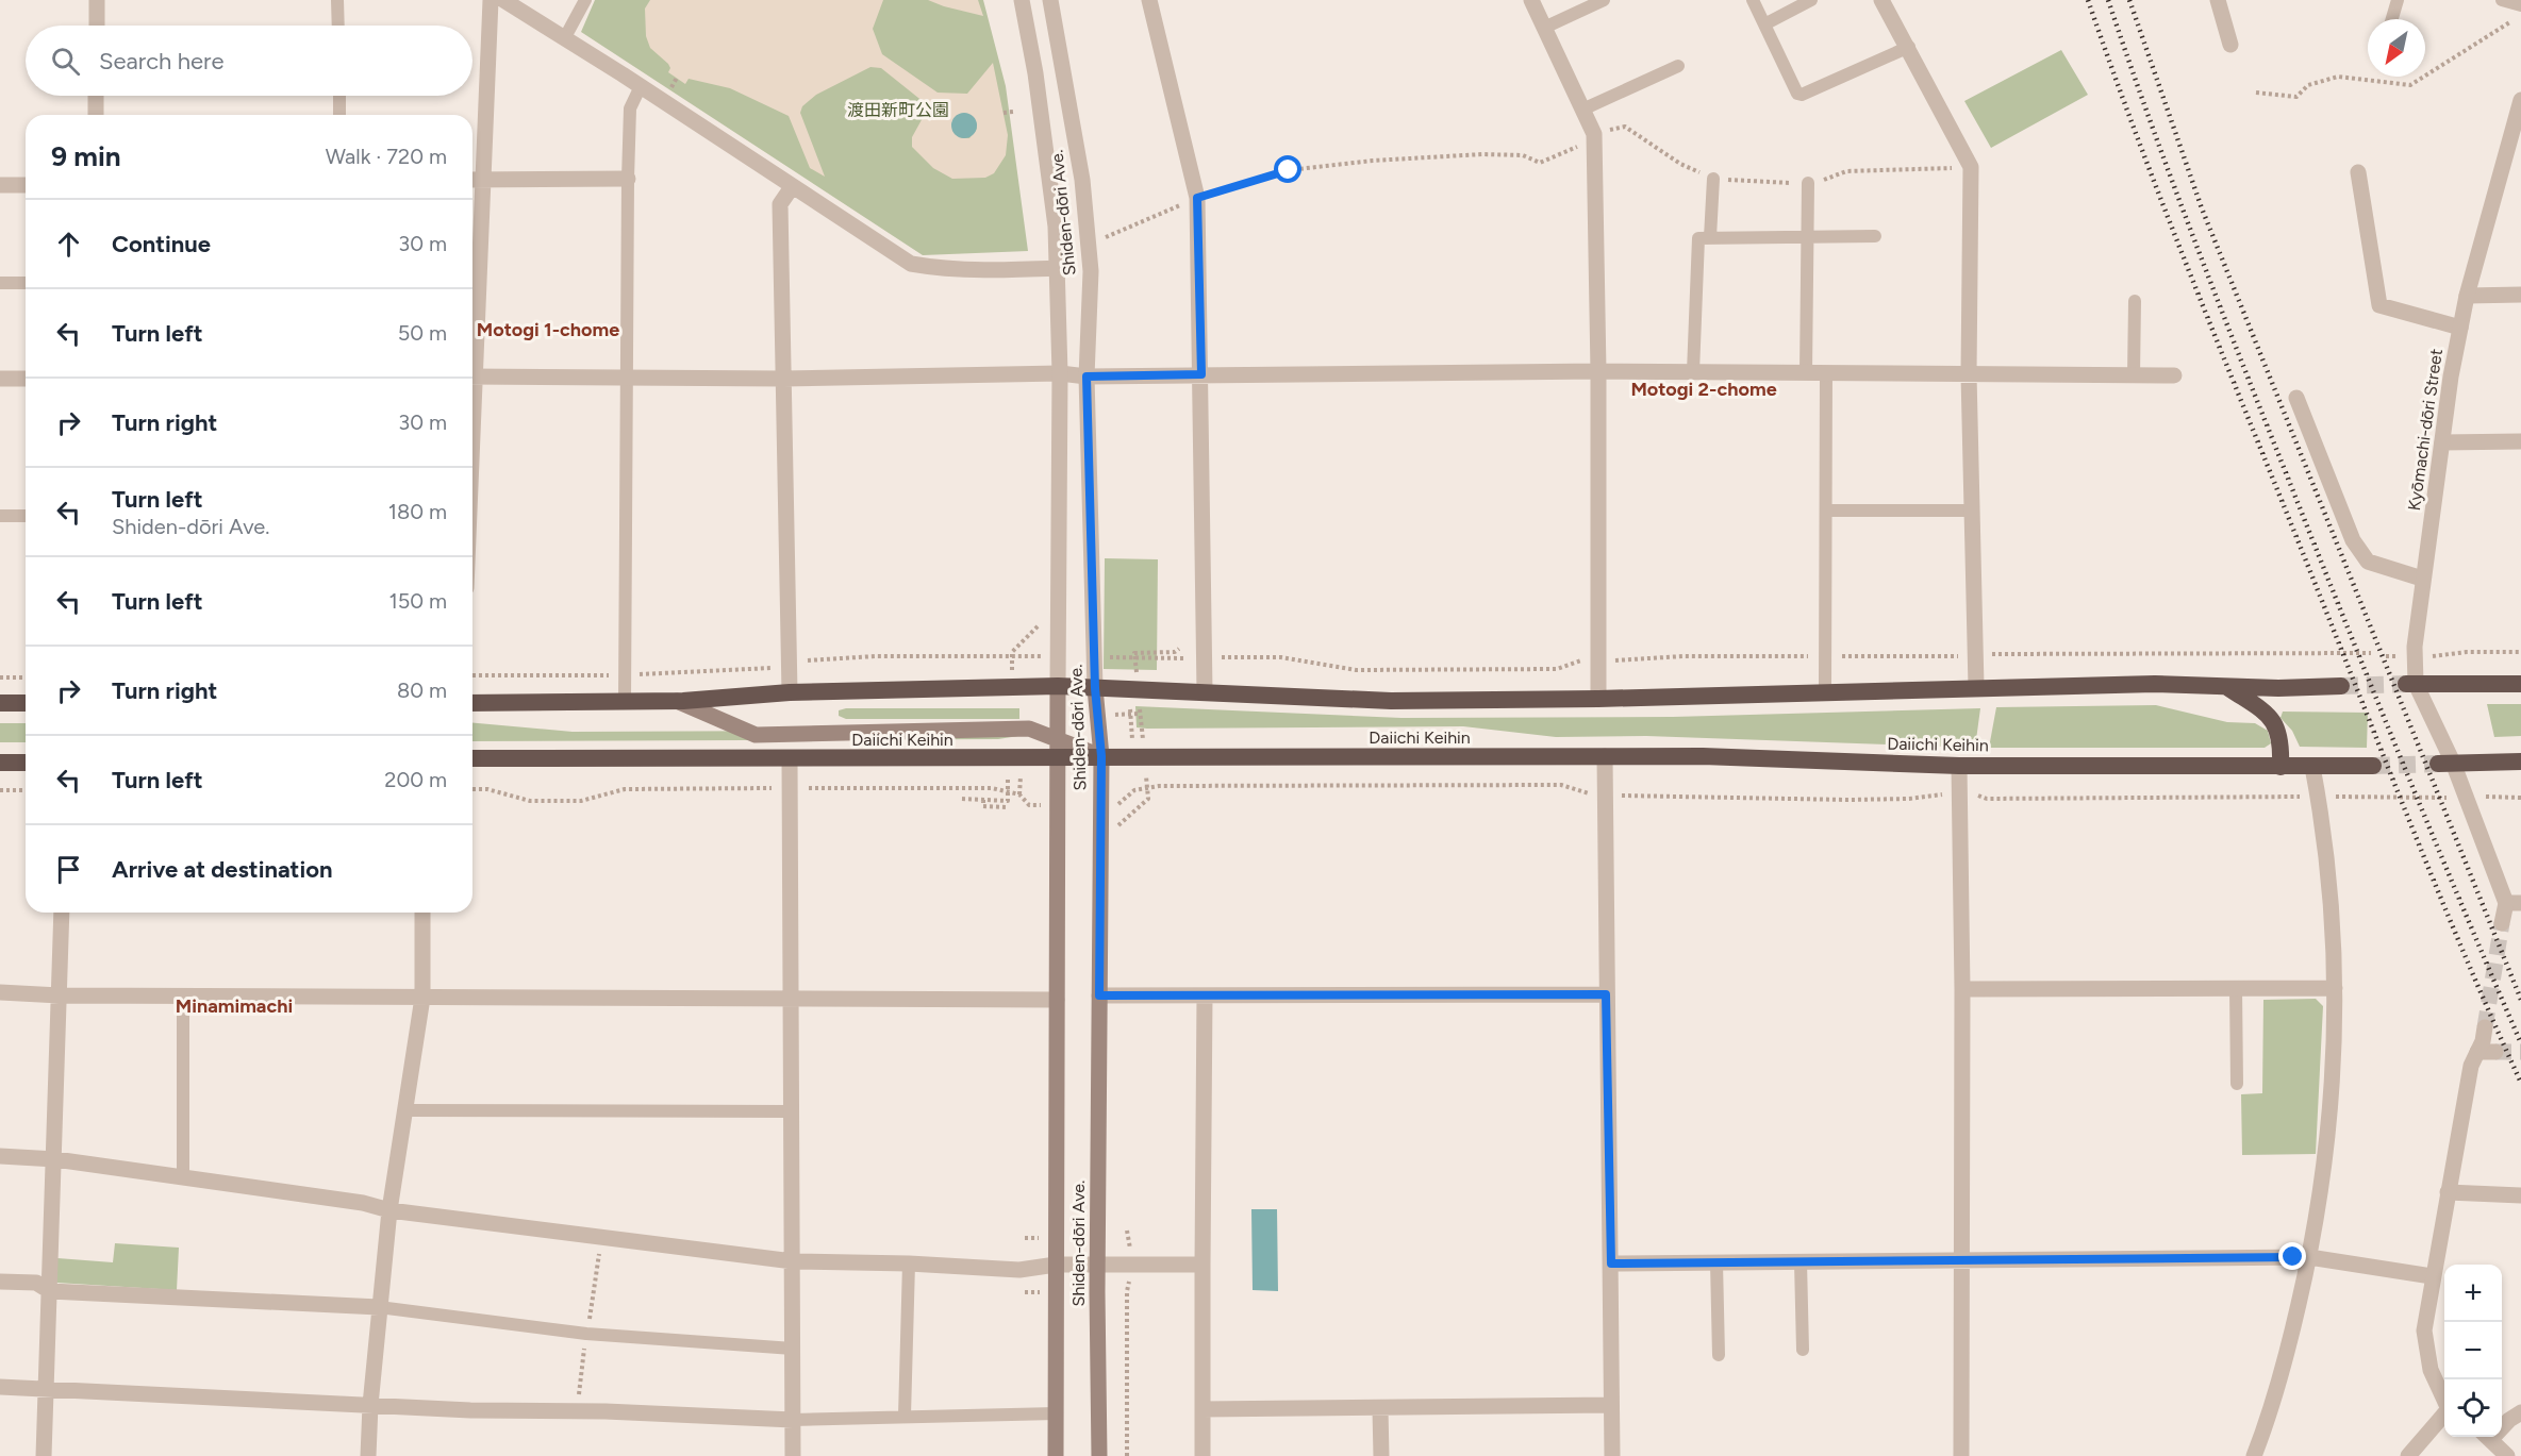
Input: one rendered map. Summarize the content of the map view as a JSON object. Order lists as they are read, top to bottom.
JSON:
{
  "streets": {
    "highway": ["Daiichi Keihin"],
    "main road": ["Shiden-dōri Ave."],
    "street": ["Kyōmachi-dōri Street"]
  },
  "crossings": [
    ["Shiden-dōri Ave.", "Daiichi Keihin"]
  ],
  "districts": ["Motogi 1-chome", "Motogi 2-chome", "Minamimachi"],
  "parks": ["渡田新町公園"],
  "north": "bottom left",
  "page": {
    "search": "Search here",
    "heading": ["9 min", "Walk · 720 m"],
    "list": [
      ["Continue", "30 m"],
      ["Turn left", "50 m"],
      ["Turn right", "30 m"],
      ["Turn left", "Shiden-dōri Ave.", "180 m"],
      ["Turn left", "150 m"],
      ["Turn right", "80 m"],
      ["Turn left", "200 m"],
      "Arrive at destination"
    ],
    "map_buttons": ["+", "−"]
  }
}
